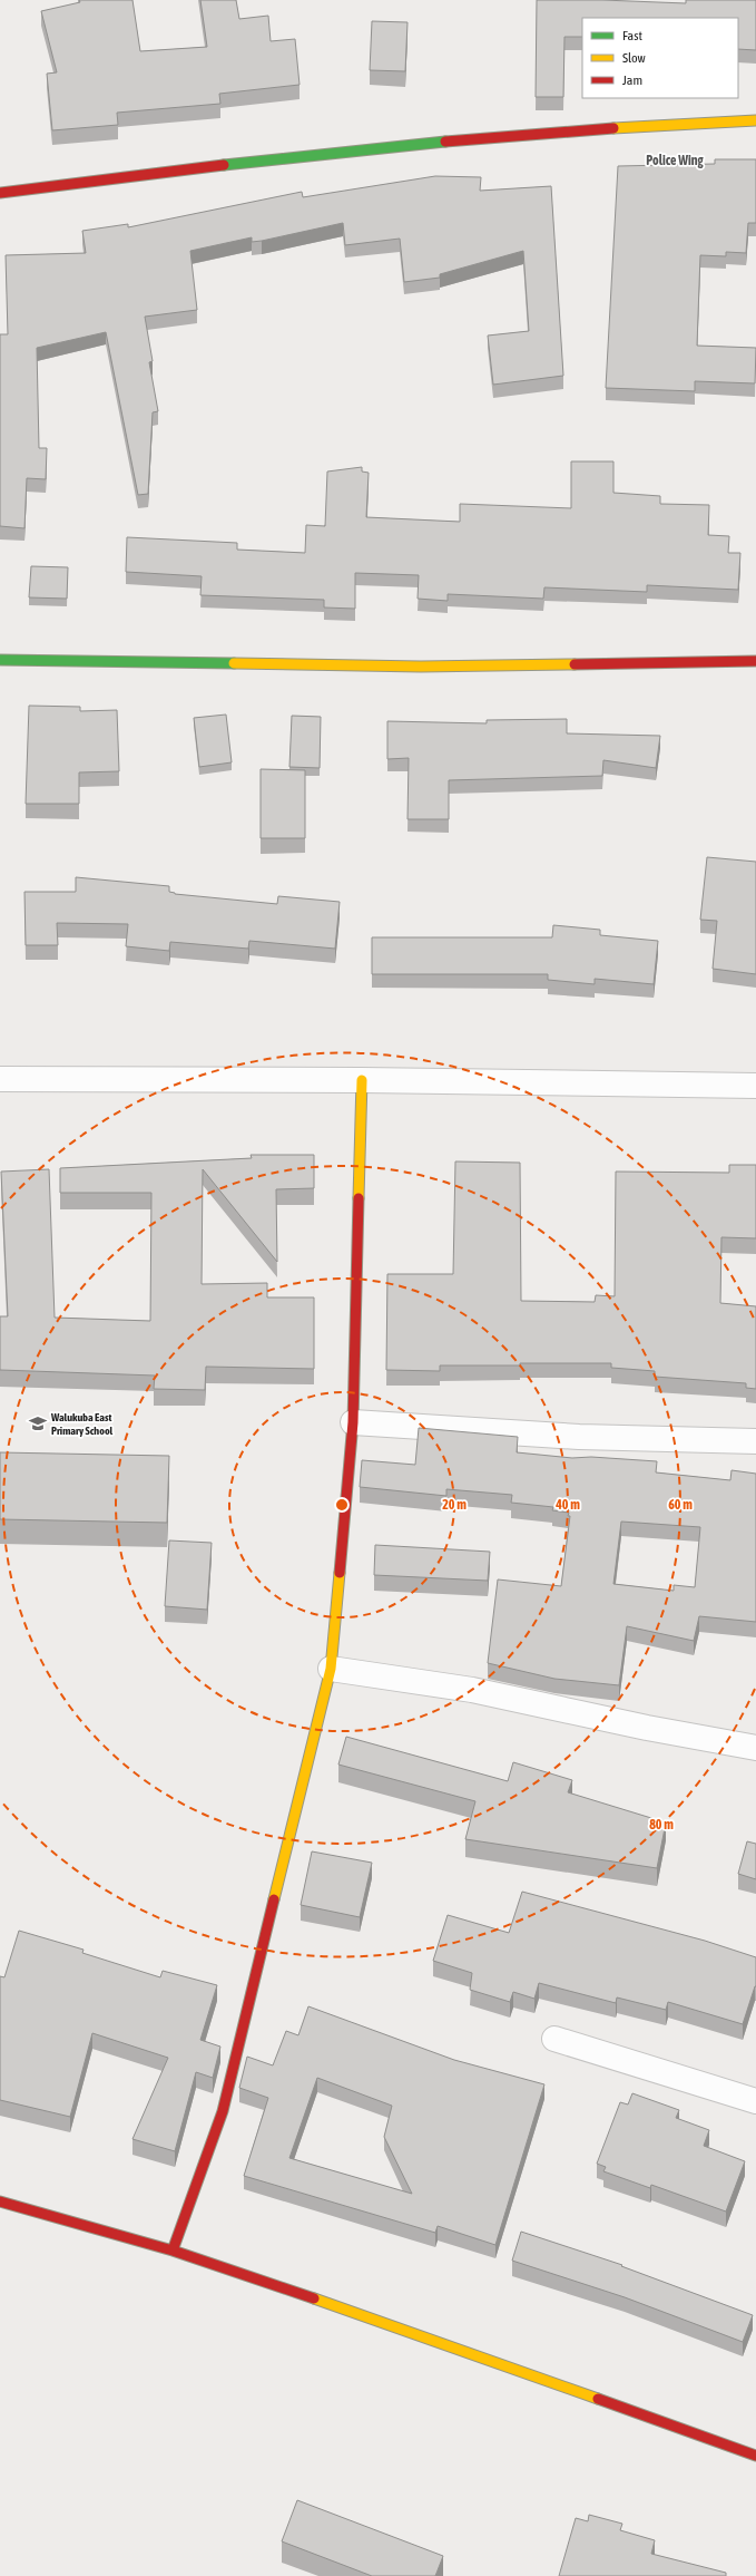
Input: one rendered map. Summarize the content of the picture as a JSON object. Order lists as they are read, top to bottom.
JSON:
{
  "districts": ["Police Wing"],
  "places": {
    "school or university": ["Walukuba East Primary School"]
  },
  "legend": ["Fast", "Slow", "Jam"],
  "rings": [
    "20 m",
    "40 m",
    "60 m",
    "80 m"
  ]
}
